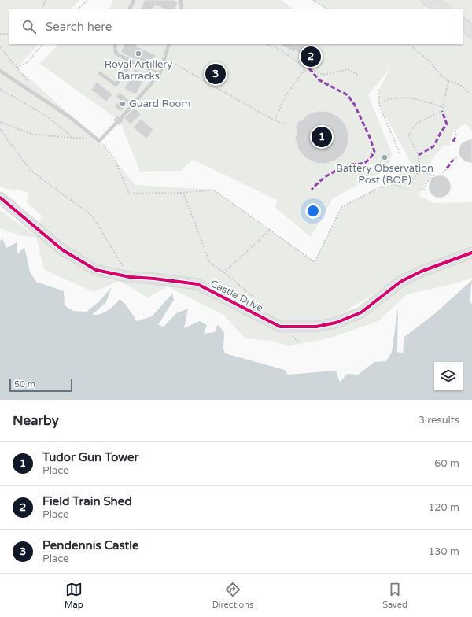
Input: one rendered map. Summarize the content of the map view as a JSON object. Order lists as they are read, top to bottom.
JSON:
{
  "streets": {
    "street": ["Castle Drive"]
  },
  "places": ["Royal Artillery Barracks", "Guard Room", "Battery Observation Post (BOP)"],
  "scale_bar": "50 m",
  "page": {
    "search": "Search here",
    "pins": ["2", "3", "1"],
    "scale": "50 m",
    "heading": ["Nearby", "3 results"],
    "list": [
      {
        "mark": "1",
        "name": "Tudor Gun Tower",
        "note": "Place",
        "value": "60 m"
      },
      {
        "mark": "2",
        "name": "Field Train Shed",
        "note": "Place",
        "value": "120 m"
      },
      {
        "mark": "3",
        "name": "Pendennis Castle",
        "note": "Place",
        "value": "130 m"
      }
    ],
    "nav": ["Map", "Directions", "Saved"]
  }
}
